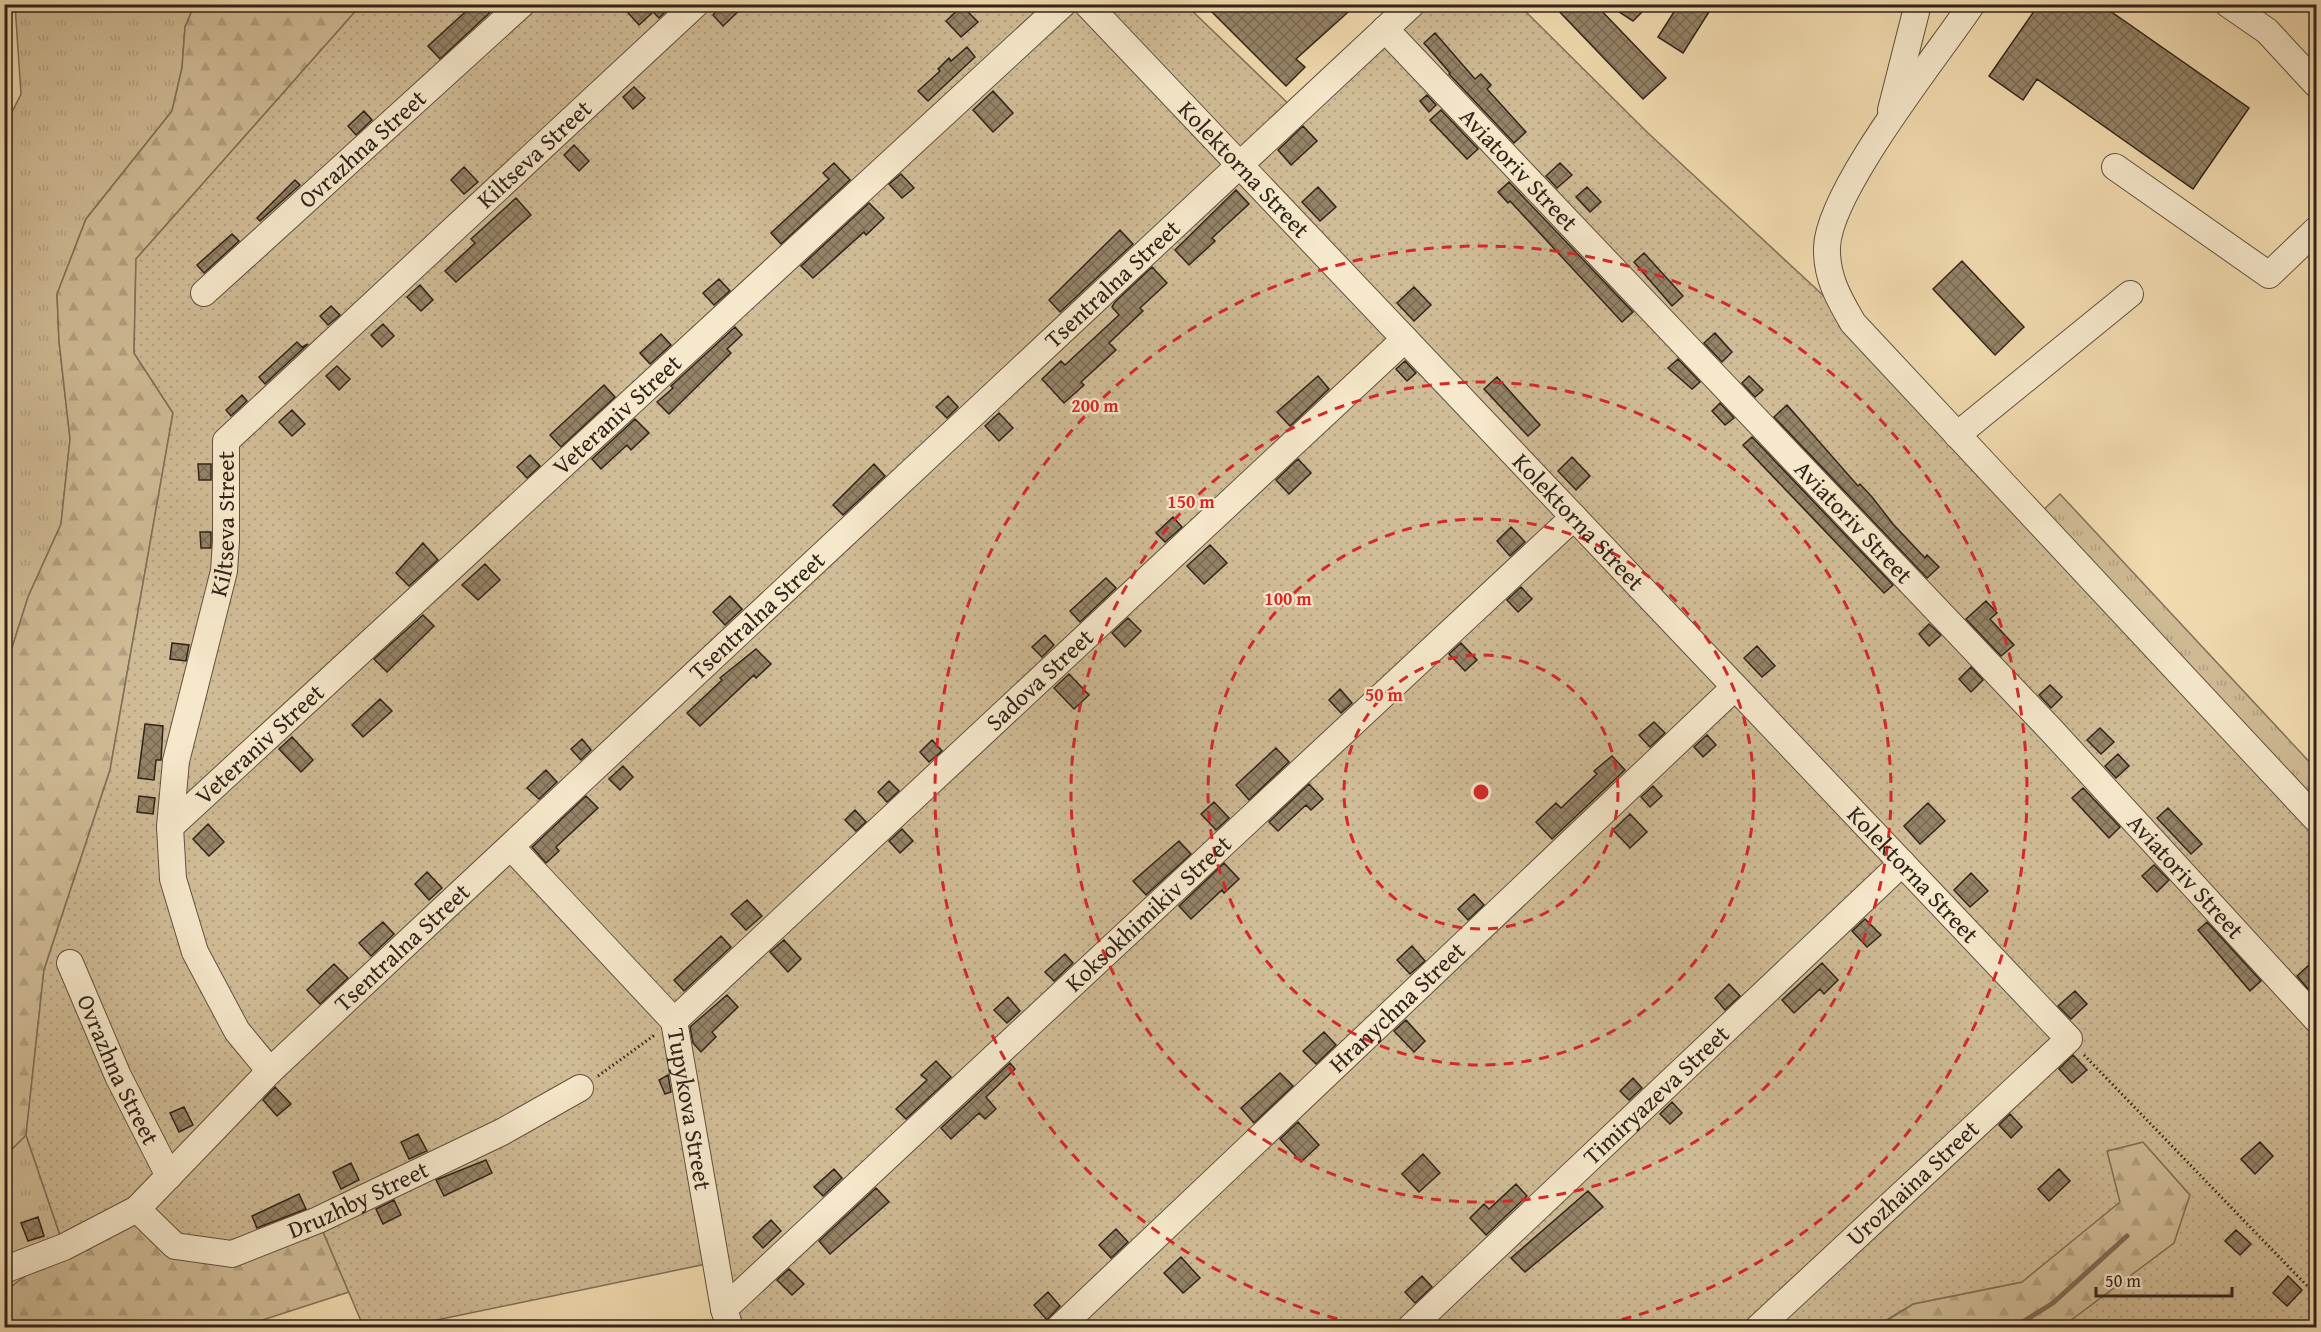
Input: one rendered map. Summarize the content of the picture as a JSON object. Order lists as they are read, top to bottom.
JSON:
{
  "streets": {
    "street": [
      "Ovrazhna Street",
      "Kiltseva Street",
      "Kolektorna Street",
      "Aviatoriv Street",
      "Tsentralna Street",
      "Veteraniv Street",
      "Sadova Street",
      "Koksokhimikiv Street",
      "Hranychna Street",
      "Timiryazeva Street",
      "Tupykova Street",
      "Urozhaina Street",
      "Druzhby Street"
    ]
  },
  "crossings": [
    ["Ovrazhna Street", "Tsentralna Street"],
    ["Kiltseva Street", "Tsentralna Street"],
    ["Kiltseva Street", "Veteraniv Street"],
    ["Kolektorna Street", "Tsentralna Street"],
    ["Kolektorna Street", "Sadova Street"],
    ["Kolektorna Street", "Koksokhimikiv Street"],
    ["Kolektorna Street", "Hranychna Street"],
    ["Kolektorna Street", "Timiryazeva Street"],
    ["Kolektorna Street", "Urozhaina Street"],
    ["Aviatoriv Street", "Tsentralna Street"],
    ["Tsentralna Street", "Tupykova Street"],
    ["Tsentralna Street", "Druzhby Street"],
    ["Sadova Street", "Tupykova Street"],
    ["Koksokhimikiv Street", "Tupykova Street"]
  ],
  "scale_bar": "50 m",
  "rings": [
    "200 m",
    "150 m",
    "100 m",
    "50 m"
  ]
}
